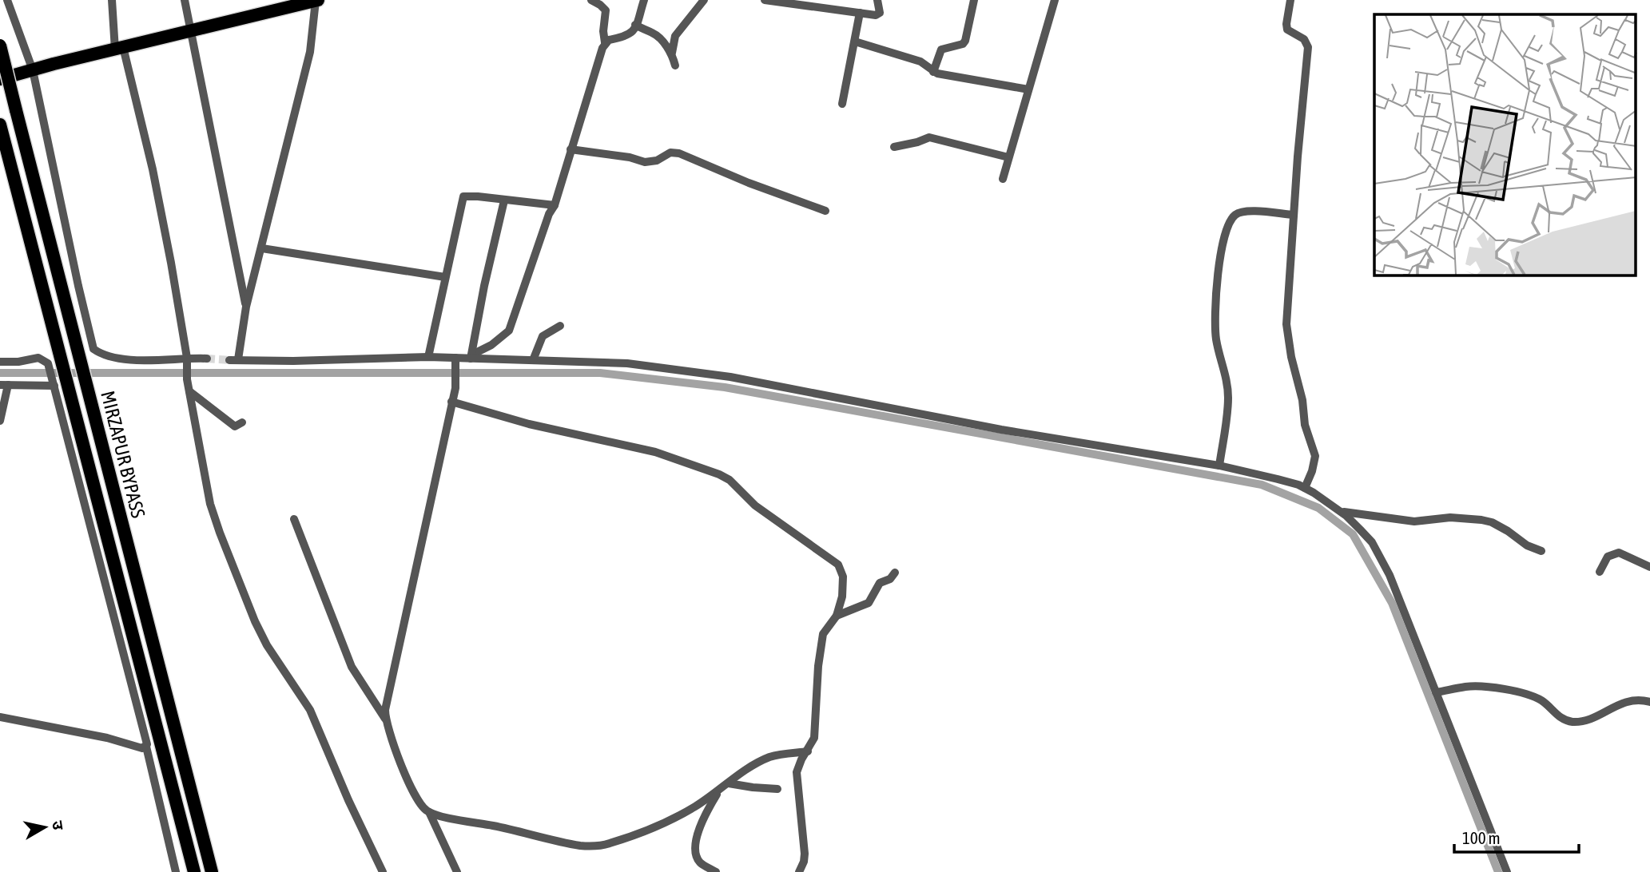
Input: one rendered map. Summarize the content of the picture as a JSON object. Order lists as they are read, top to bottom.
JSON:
{
  "streets": {
    "main road": ["MIRZAPUR BYPASS"]
  },
  "scale_bar": "100 m",
  "north": "right"
}
